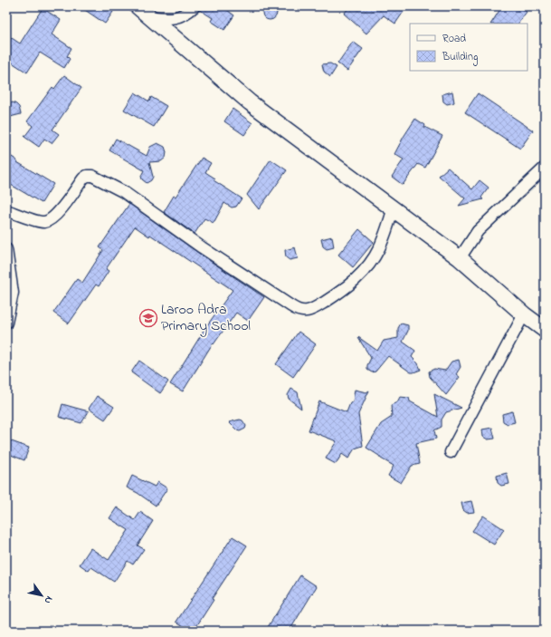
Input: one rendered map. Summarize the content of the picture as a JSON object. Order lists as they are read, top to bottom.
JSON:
{
  "places": {
    "school or university": ["Laroo Adra Primary School"]
  },
  "legend": ["Road", "Building"],
  "north": "bottom right"
}
